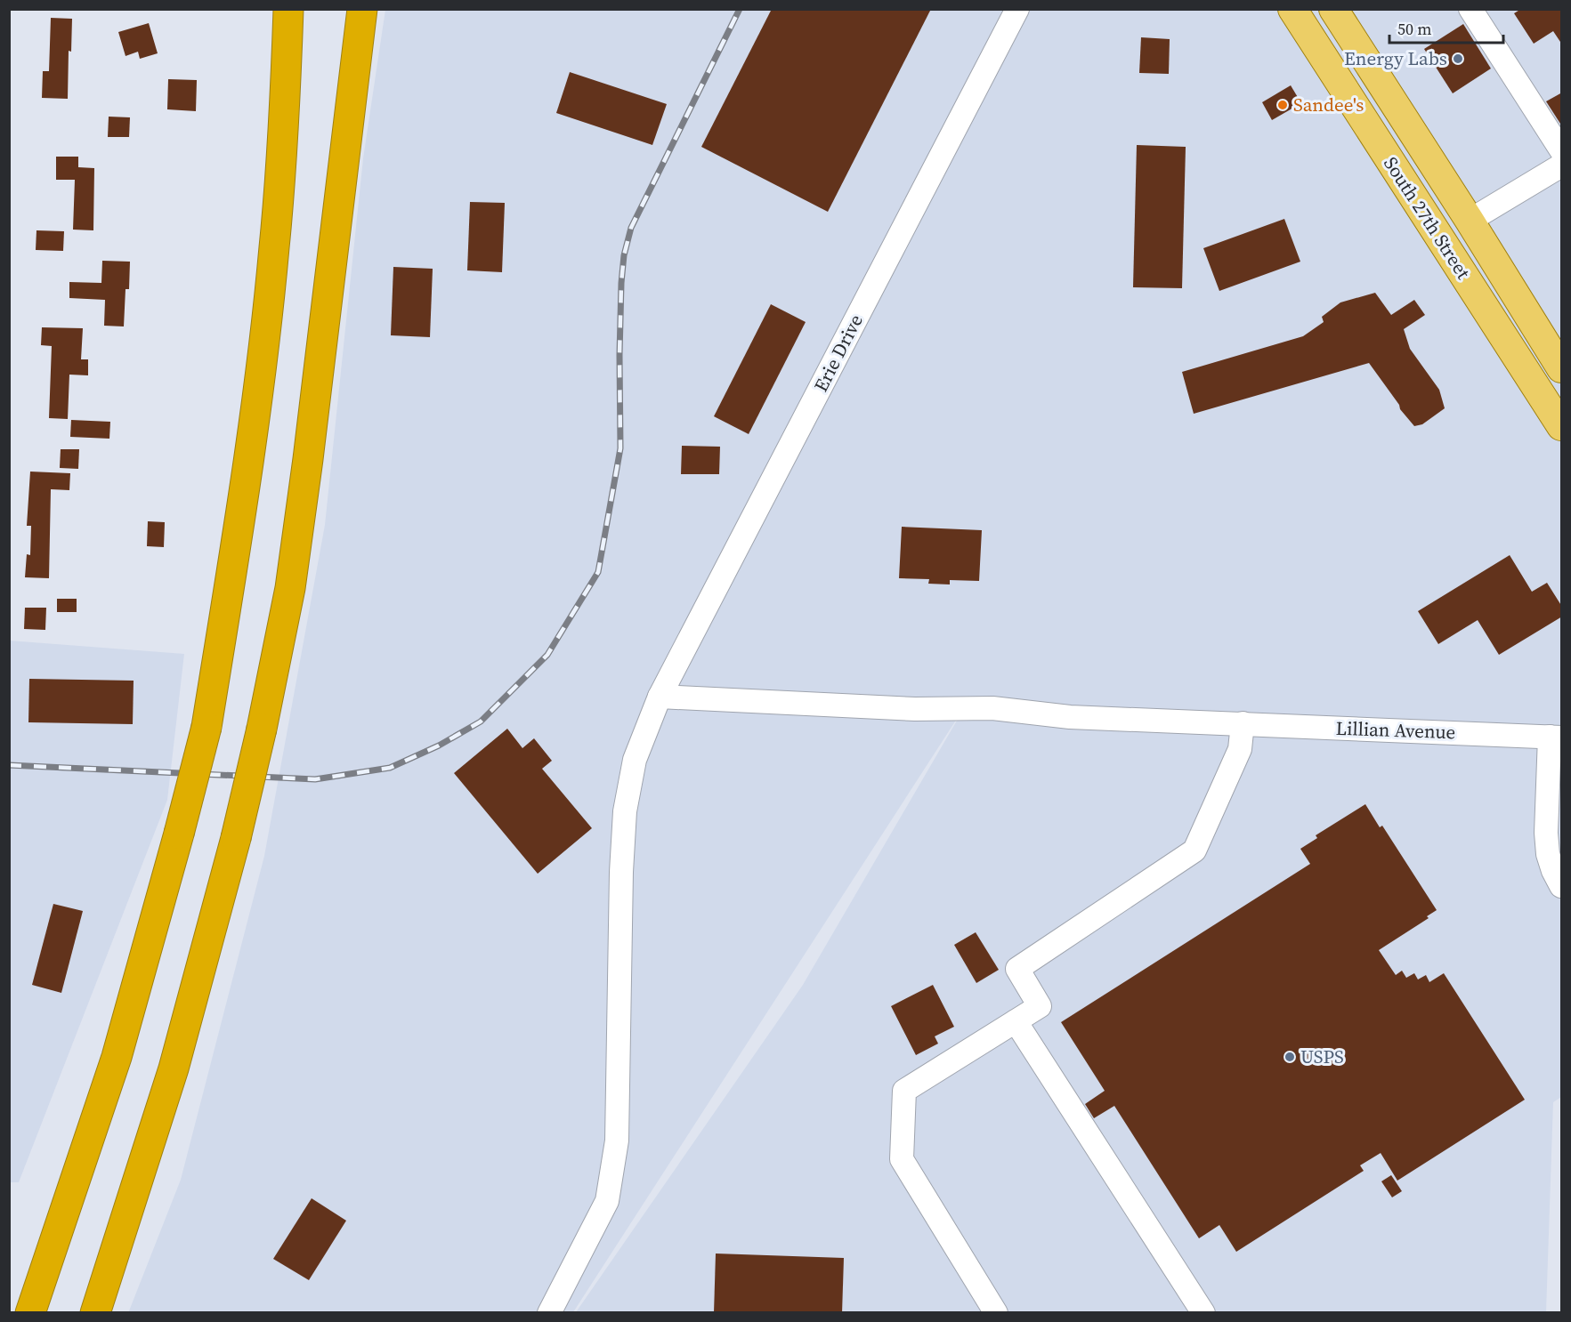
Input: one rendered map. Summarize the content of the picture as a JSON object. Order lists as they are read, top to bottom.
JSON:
{
  "streets": {
    "main road": ["South 27th Street"],
    "street": ["Erie Drive", "Lillian Avenue"]
  },
  "crossings": [
    ["Erie Drive", "Lillian Avenue"]
  ],
  "places": ["Energy Labs", "Sandee's", "USPS"],
  "scale_bar": "50 m"
}
